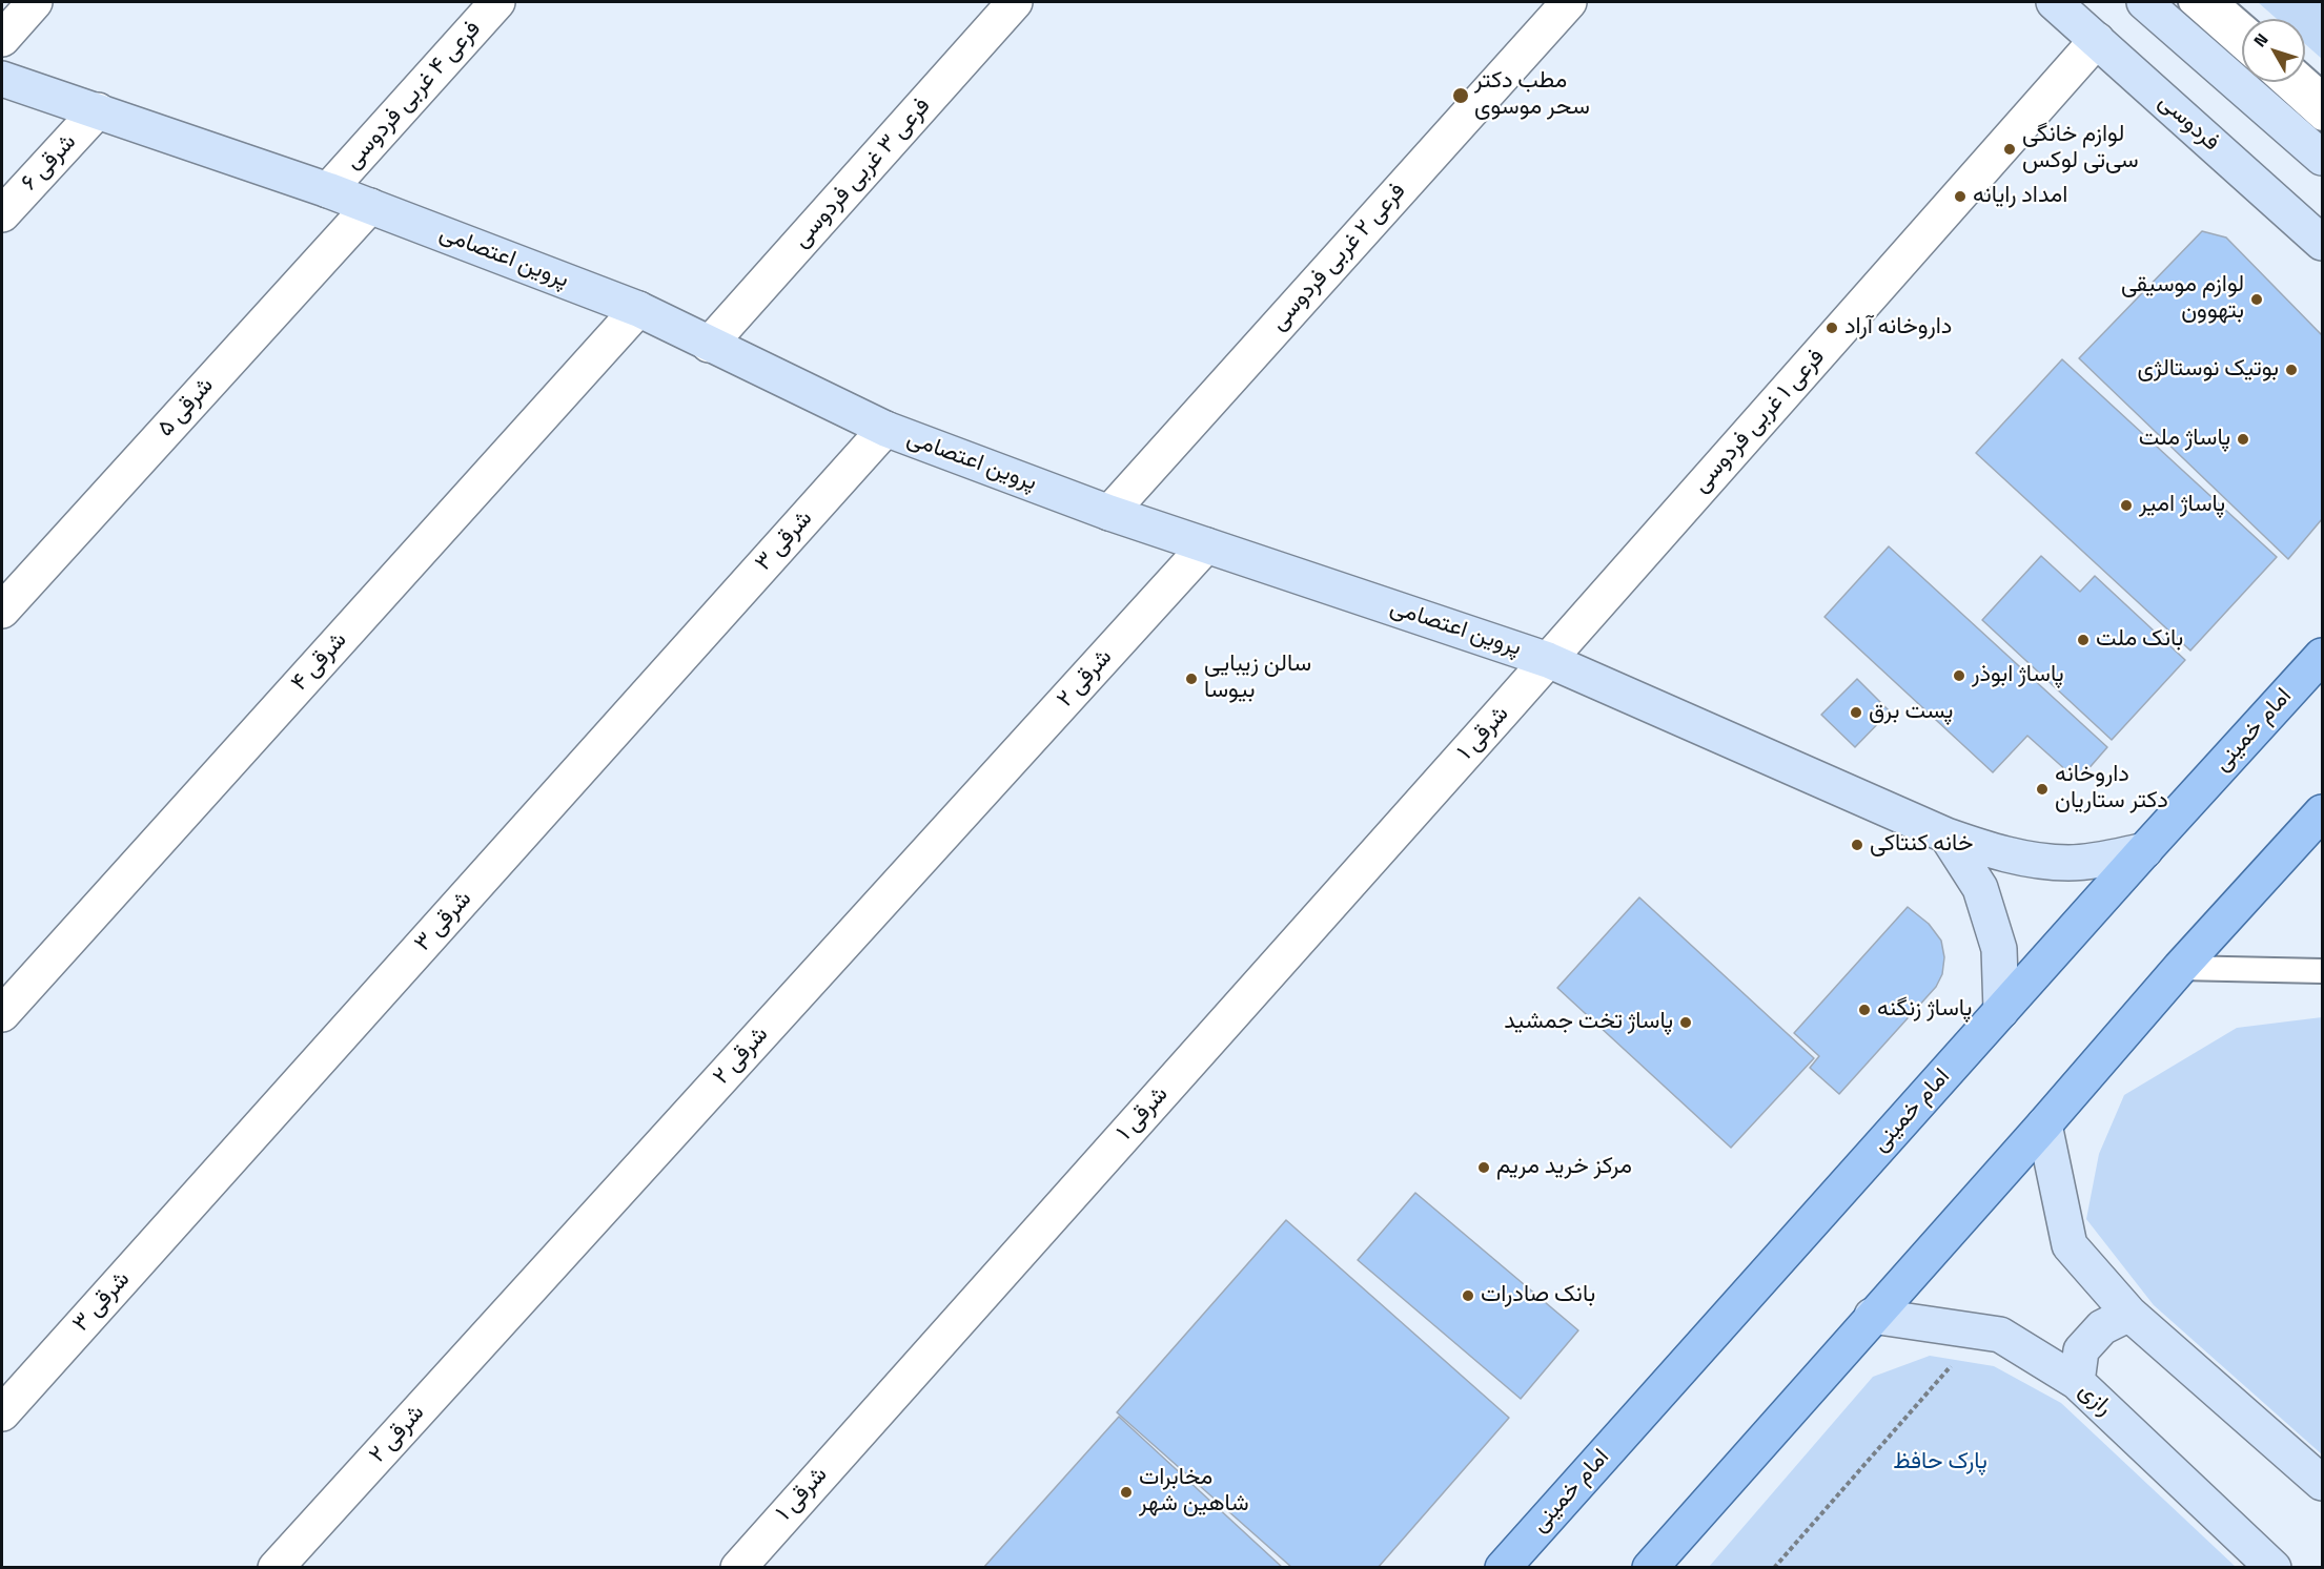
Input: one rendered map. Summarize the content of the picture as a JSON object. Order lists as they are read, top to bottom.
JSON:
{
  "streets": {
    "main road": [
      "فردوسی",
      "پروین اعتصامی",
      "امام خمینی",
      "رازی"
    ],
    "street": [
      "فرعی ۴ غربی فردوسی",
      "۶ شرقی",
      "فرعی ۳ غربی فردوسی",
      "فرعی ۲ غربی فردوسی",
      "۵ شرقی",
      "فرعی ۱ غربی فردوسی",
      "۳ شرقی",
      "۴ شرقی",
      "۲ شرقی",
      "۱ شرقی"
    ]
  },
  "crossings": [
    ["فرعی ۴ غربی فردوسی", "پروین اعتصامی"],
    ["فردوسی", "فرعی ۱ غربی فردوسی"],
    ["۶ شرقی", "پروین اعتصامی"],
    ["فرعی ۳ غربی فردوسی", "پروین اعتصامی"],
    ["پروین اعتصامی", "فرعی ۲ غربی فردوسی"],
    ["پروین اعتصامی", "۵ شرقی"],
    ["پروین اعتصامی", "فرعی ۱ غربی فردوسی"],
    ["پروین اعتصامی", "۳ شرقی"],
    ["پروین اعتصامی", "۴ شرقی"],
    ["پروین اعتصامی", "۲ شرقی"],
    ["پروین اعتصامی", "امام خمینی"],
    ["پروین اعتصامی", "۱ شرقی"],
    ["فرعی ۱ غربی فردوسی", "۱ شرقی"]
  ],
  "parks": ["پارک حافظ"],
  "places": [
    "مطب دکتر سحر موسوی",
    "لوازم خانگی سی‌تی لوکس",
    "امداد رایانه",
    "لوازم موسیقی بتهوون",
    "داروخانه آراد",
    "بوتیک نوستالژی",
    "پاساژ ملت",
    "پاساژ امیر",
    "بانک ملت",
    "پاساژ ابوذر",
    "سالن زیبایی بیوسا",
    "پست برق",
    "داروخانه دکتر ستاریان",
    "خانه کنتاکی",
    "پاساژ زنگنه",
    "پاساژ تخت جمشید",
    "مرکز خرید مریم",
    "بانک صادرات",
    "مخابرات شاهین شهر"
  ],
  "north": "top left"
}
